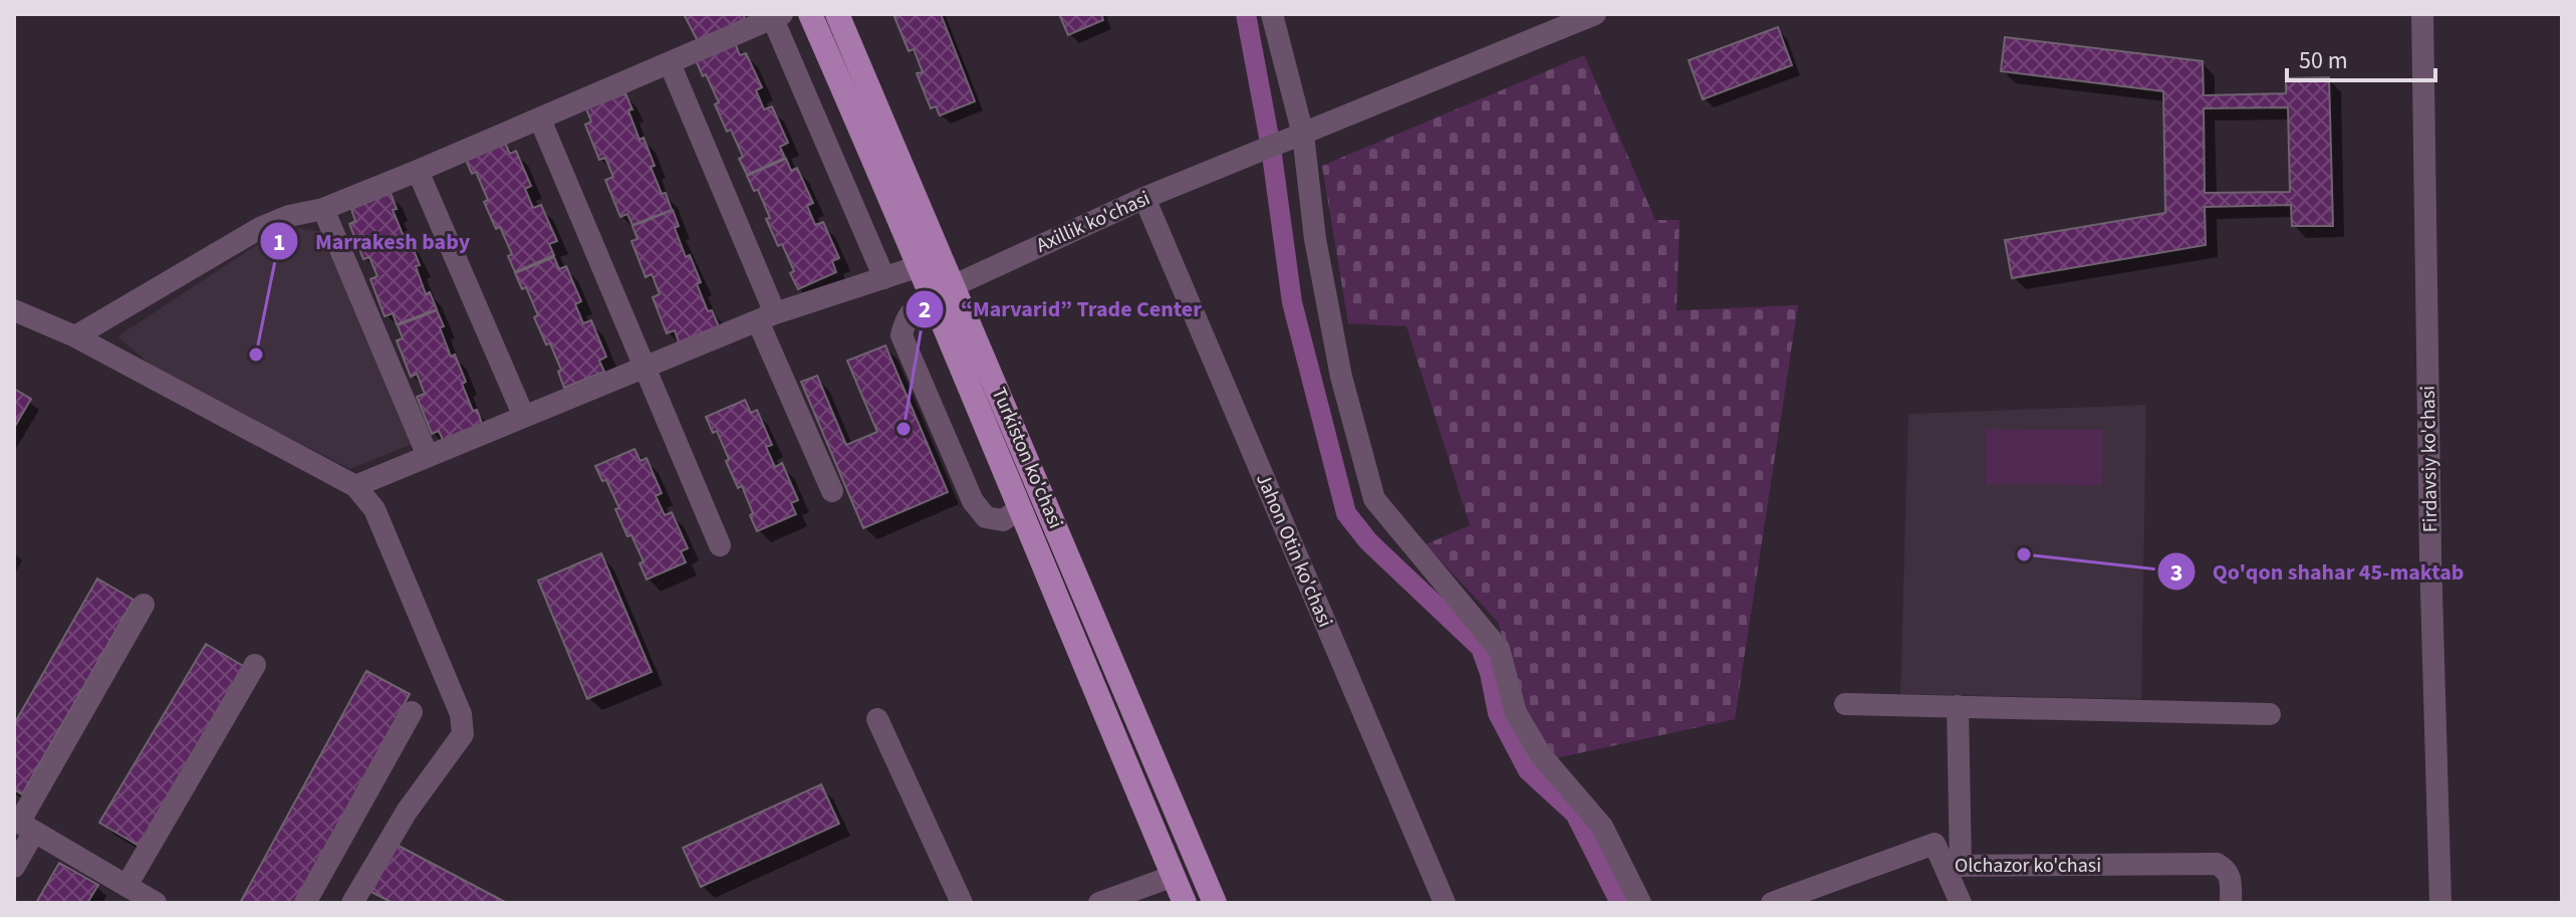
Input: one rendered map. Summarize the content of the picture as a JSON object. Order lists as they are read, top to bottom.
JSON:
{
  "streets": {
    "main road": ["Turkiston ko'chasi"],
    "street": [
      "Axillik ko'chasi",
      "Firdavsiy ko'chasi",
      "Jahon Otin ko'chasi",
      "Olchazor ko'chasi"
    ]
  },
  "crossings": [
    ["Axillik ko'chasi", "Turkiston ko'chasi"],
    ["Axillik ko'chasi", "Jahon Otin ko'chasi"]
  ],
  "places": ["Marrakesh baby", "“Marvarid” Trade Center", "Qo'qon shahar 45-maktab"],
  "scale_bar": "50 m"
}
